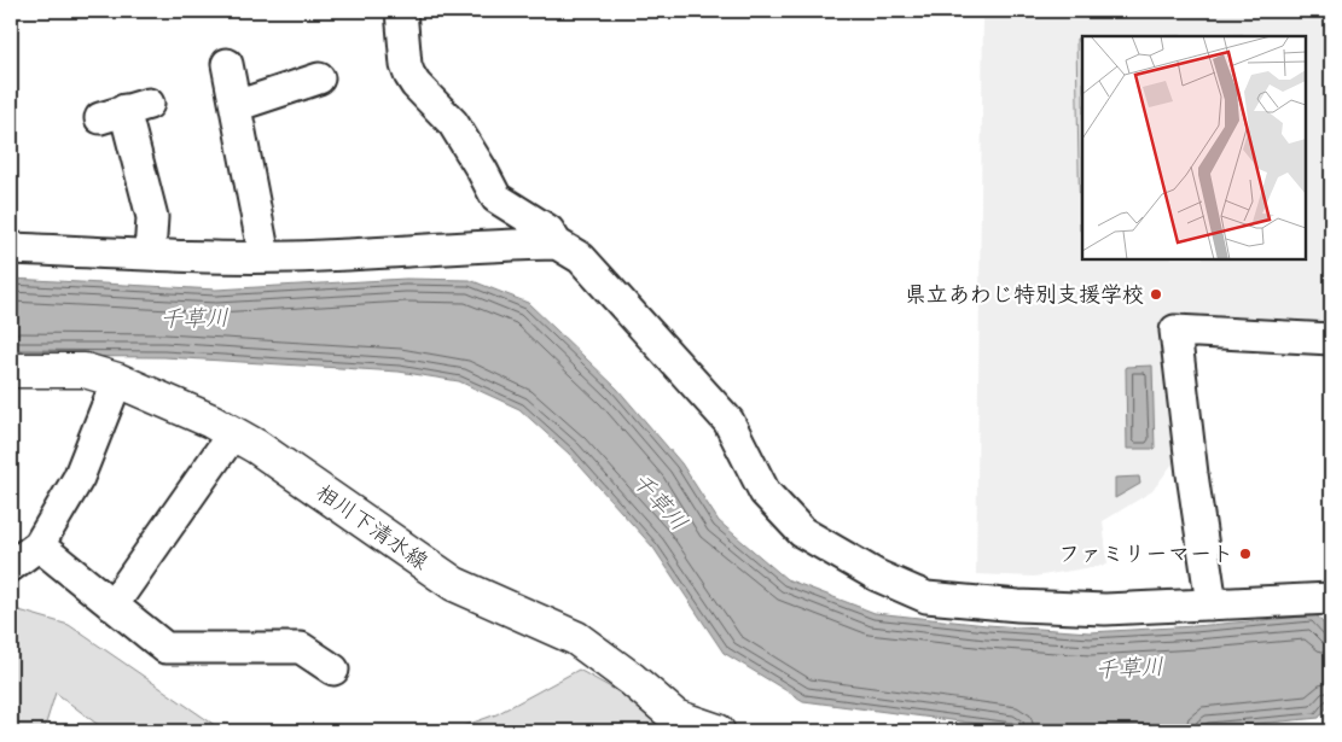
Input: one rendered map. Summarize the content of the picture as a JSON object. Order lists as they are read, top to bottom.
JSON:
{
  "streets": {
    "main road": ["相川下清水線"]
  },
  "water": ["千草川"],
  "places": ["県立あわじ特別支援学校", "ファミリーマート"]
}
